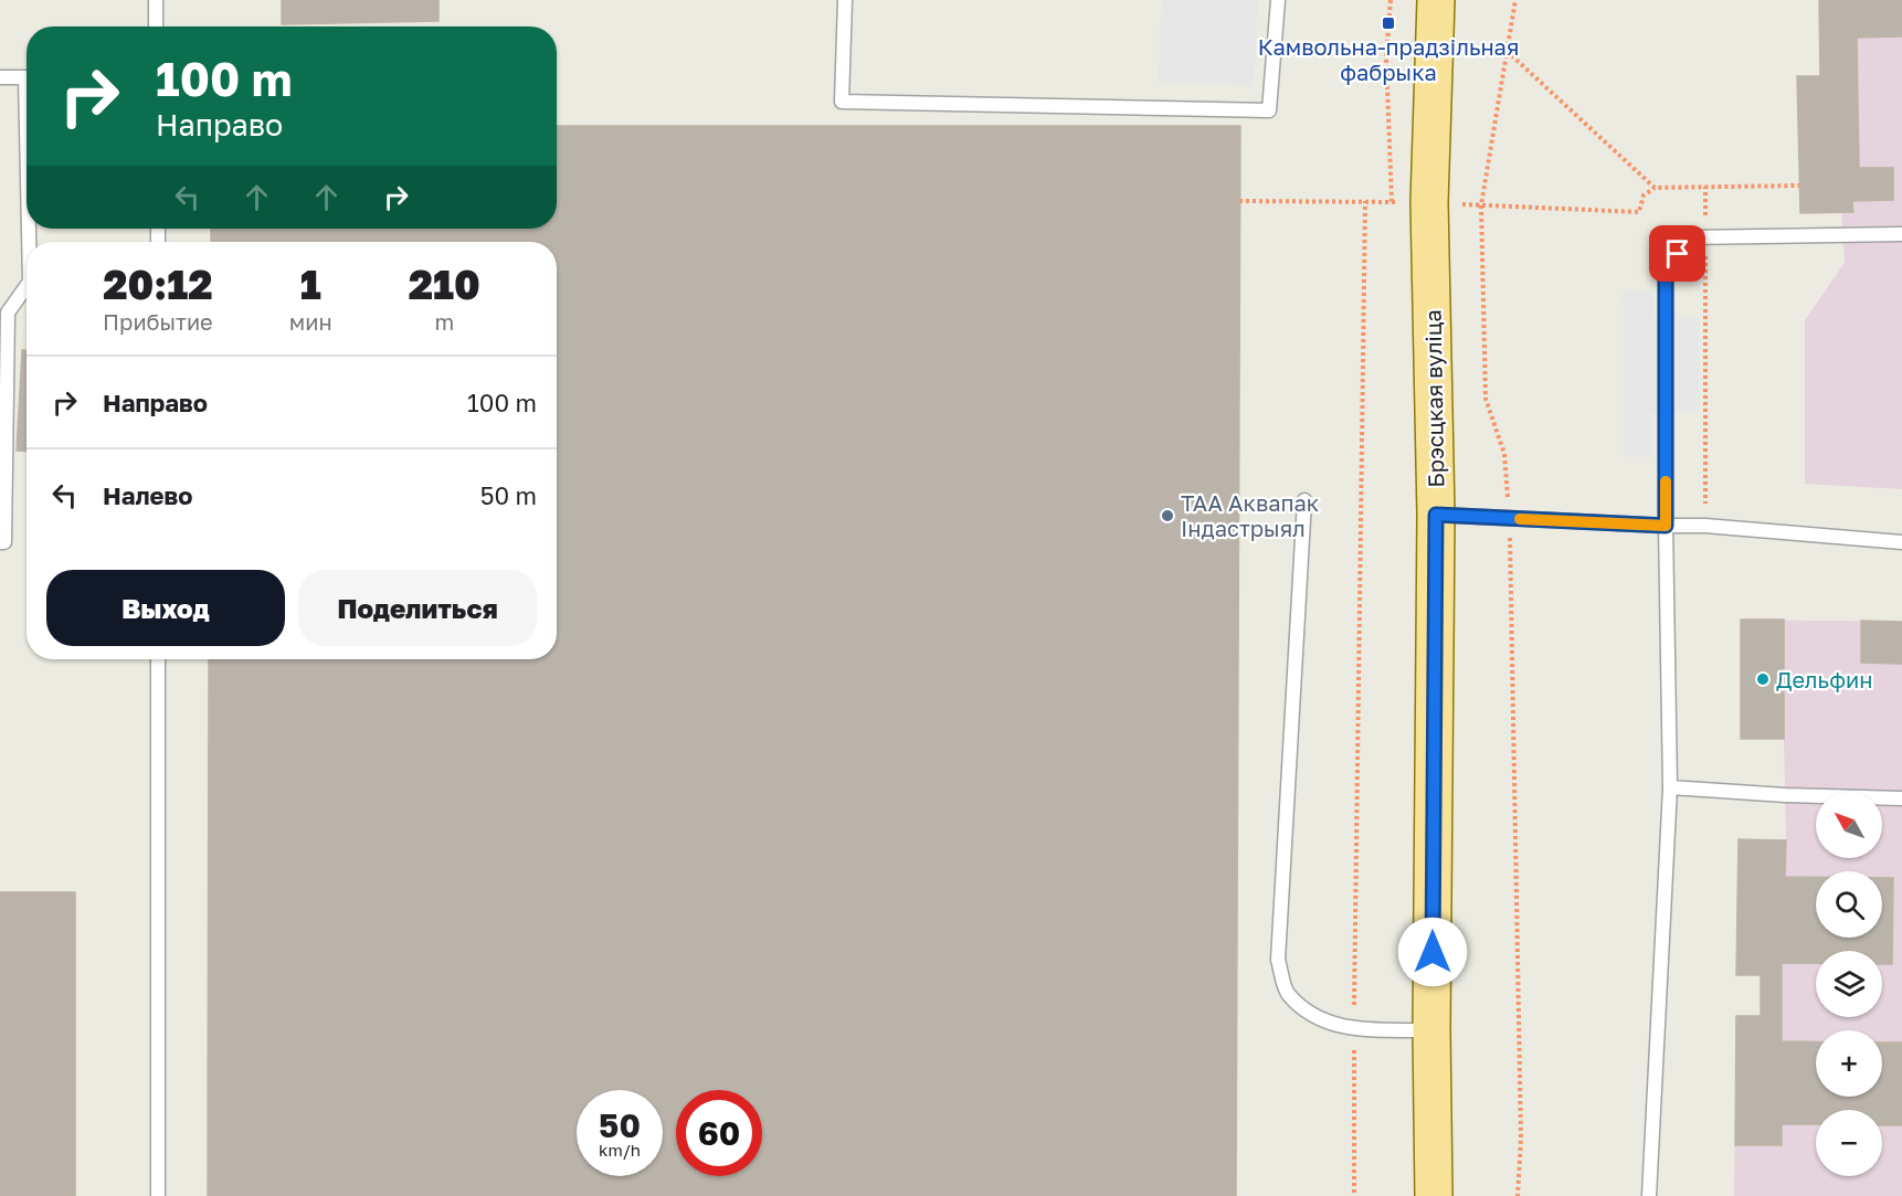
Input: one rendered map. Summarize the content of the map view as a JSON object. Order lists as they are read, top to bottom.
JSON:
{
  "streets": {
    "main road": ["Брэсцкая вуліца"]
  },
  "places": {
    "transit": ["Камвольна-прадзільная фабрыка"],
    "other": ["ТАА Аквапак Індастрыял", "Дельфин"]
  },
  "north": "top left",
  "page": {
    "turn": ["100 m", "Направо"],
    "eta": [
      "20:12",
      "Прибытие",
      "1",
      "мин",
      "210",
      "m"
    ],
    "list": [
      {
        "name": "Направо",
        "value": "100 m"
      },
      {
        "name": "Налево",
        "value": "50 m"
      }
    ],
    "buttons": ["Выход", "Поделиться"],
    "map_buttons": ["+", "−"],
    "speed": "50 km/h",
    "limit": "60"
  }
}
